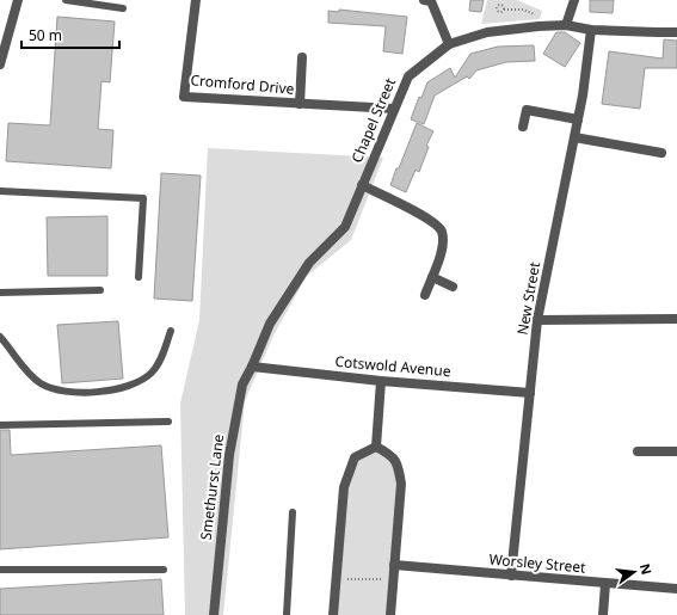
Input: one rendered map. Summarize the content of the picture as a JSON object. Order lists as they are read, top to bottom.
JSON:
{
  "streets": {
    "street": [
      "Cromford Drive",
      "Chapel Street",
      "New Street",
      "Cotswold Avenue",
      "Smethurst Lane",
      "Worsley Street"
    ]
  },
  "crossings": [
    ["Cromford Drive", "Chapel Street"],
    ["Chapel Street", "New Street"],
    ["Chapel Street", "Cotswold Avenue"],
    ["Chapel Street", "Smethurst Lane"],
    ["New Street", "Cotswold Avenue"],
    ["New Street", "Worsley Street"],
    ["Cotswold Avenue", "Smethurst Lane"]
  ],
  "scale_bar": "50 m",
  "north": "right"
}
